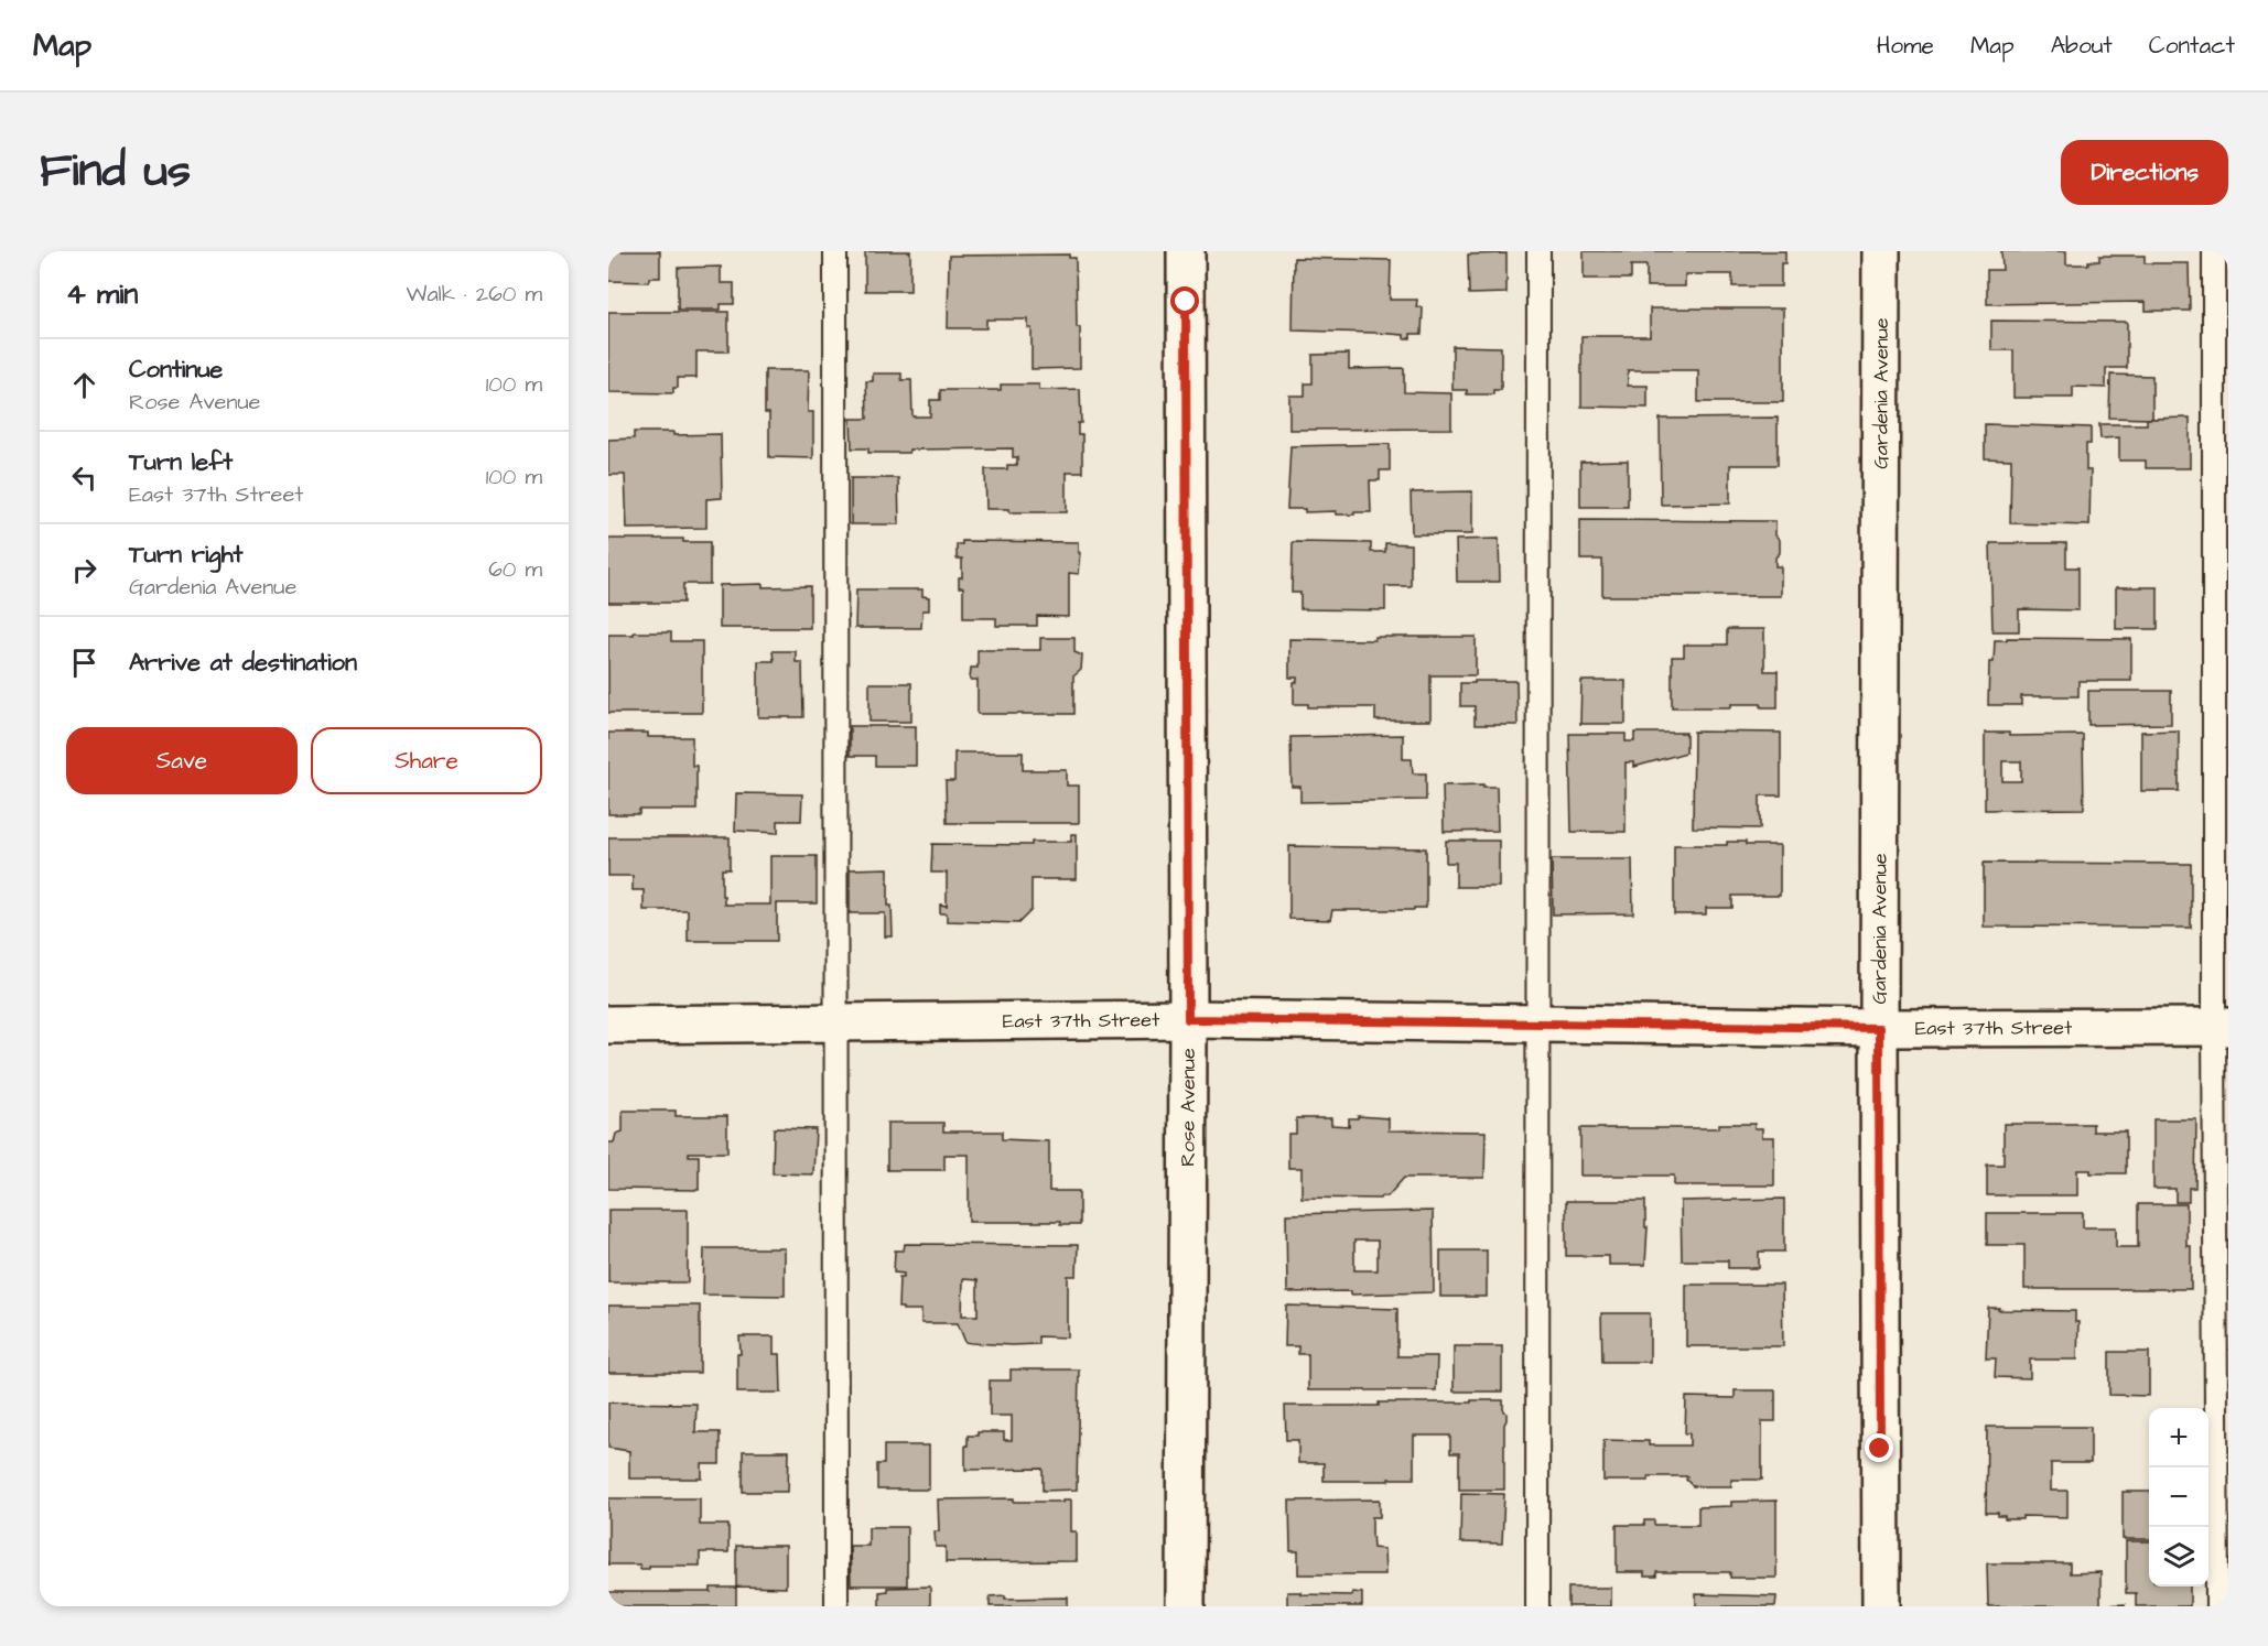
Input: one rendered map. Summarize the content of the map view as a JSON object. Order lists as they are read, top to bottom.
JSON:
{
  "streets": {
    "street": ["Gardenia Avenue", "East 37th Street", "Rose Avenue"]
  },
  "crossings": [
    ["Gardenia Avenue", "East 37th Street"],
    ["East 37th Street", "Rose Avenue"]
  ],
  "page": {
    "header": "Map",
    "nav": [
      "Home",
      "Map",
      "About",
      "Contact"
    ],
    "title": "Find us",
    "buttons": [
      "Directions",
      ["Save", "Share"]
    ],
    "heading": ["4 min", "Walk · 260 m"],
    "list": [
      ["Continue", "Rose Avenue", "100 m"],
      ["Turn left", "East 37th Street", "100 m"],
      ["Turn right", "Gardenia Avenue", "60 m"],
      "Arrive at destination"
    ],
    "map_buttons": ["+", "−"]
  }
}
